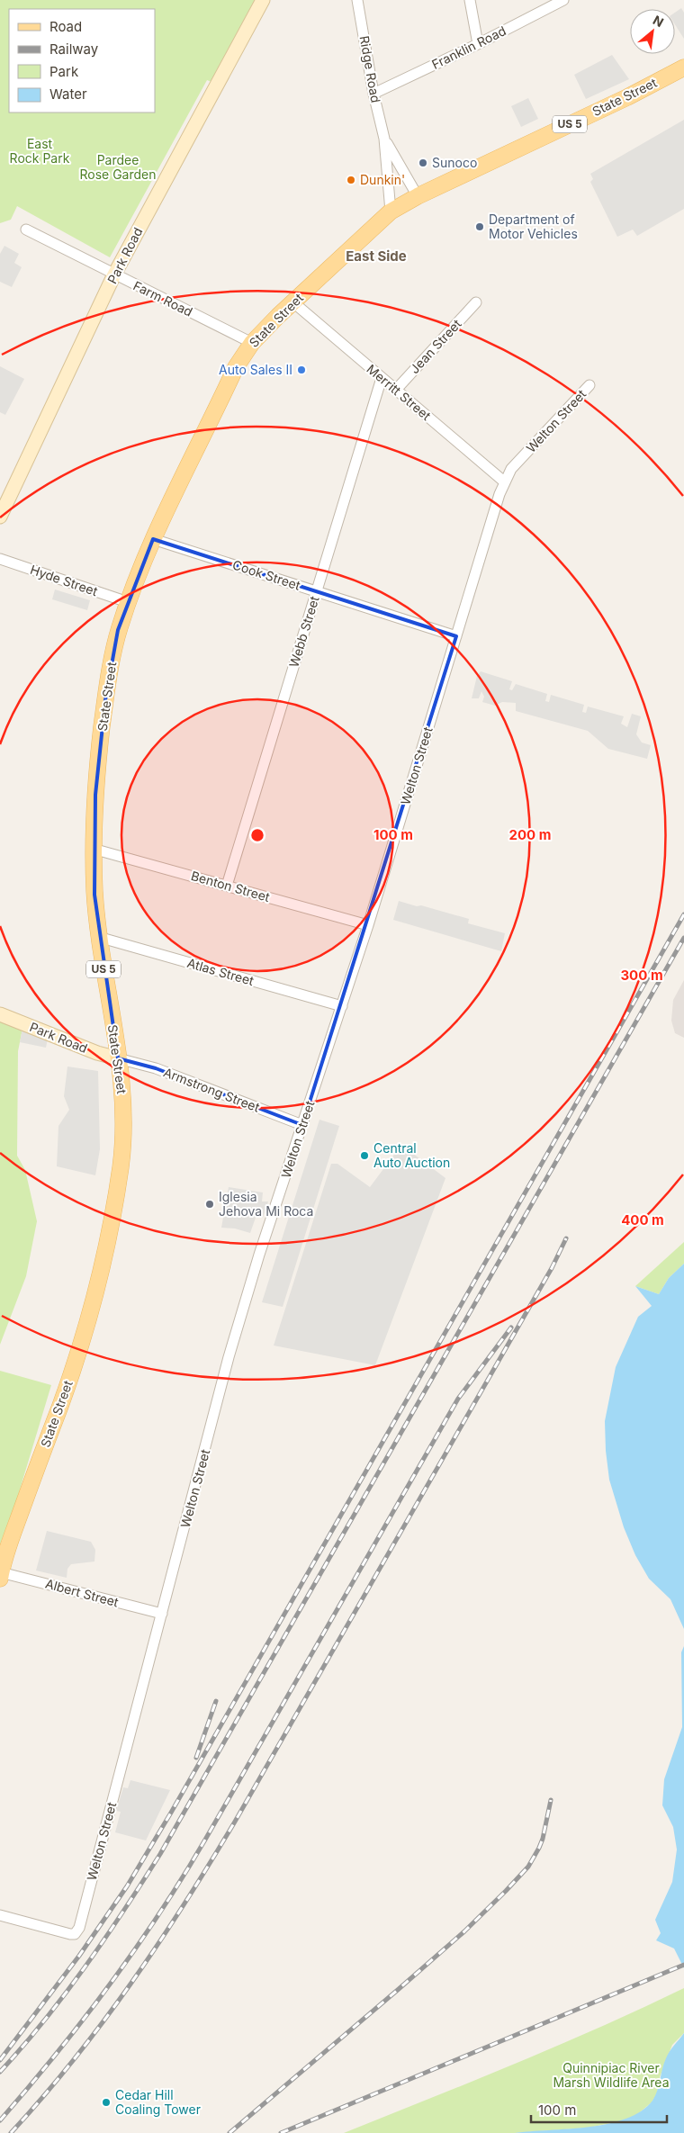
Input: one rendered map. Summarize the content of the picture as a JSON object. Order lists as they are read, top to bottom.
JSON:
{
  "streets": {
    "main road": ["State Street", "US 5", "Park Road"],
    "street": [
      "Franklin Road",
      "Ridge Road",
      "Farm Road",
      "Jean Street",
      "Merritt Street",
      "Welton Street",
      "Cook Street",
      "Hyde Street",
      "Webb Street",
      "Benton Street",
      "Atlas Street",
      "Armstrong Street",
      "Albert Street"
    ]
  },
  "crossings": [
    ["Franklin Road", "Ridge Road"],
    ["Ridge Road", "State Street"],
    ["State Street", "Park Road"],
    ["State Street", "Farm Road"],
    ["State Street", "Merritt Street"],
    ["State Street", "Cook Street"],
    ["State Street", "Hyde Street"],
    ["State Street", "Benton Street"],
    ["State Street", "Atlas Street"],
    ["State Street", "Armstrong Street"],
    ["State Street", "Albert Street"],
    ["Park Road", "Farm Road"],
    ["Park Road", "Armstrong Street"],
    ["Jean Street", "Merritt Street"],
    ["Merritt Street", "Welton Street"],
    ["Merritt Street", "Webb Street"],
    ["Welton Street", "Cook Street"],
    ["Welton Street", "Benton Street"],
    ["Welton Street", "Atlas Street"],
    ["Welton Street", "Armstrong Street"],
    ["Welton Street", "Albert Street"],
    ["Cook Street", "Webb Street"],
    ["Webb Street", "Benton Street"]
  ],
  "districts": ["East Side"],
  "parks": ["East Rock Park", "Pardee Rose Garden", "Quinnipiac River Marsh Wildlife Area"],
  "places": [
    "Sunoco",
    "Dunkin'",
    "Department of Motor Vehicles",
    "Auto Sales II",
    "Central Auto Auction",
    "Iglesia Jehova Mi Roca",
    "Cedar Hill Coaling Tower"
  ],
  "legend": [
    "Road",
    "Railway",
    "Park",
    "Water"
  ],
  "scale_bar": "100 m",
  "north": "top right",
  "rings": [
    "100 m",
    "200 m",
    "300 m",
    "400 m"
  ]
}
